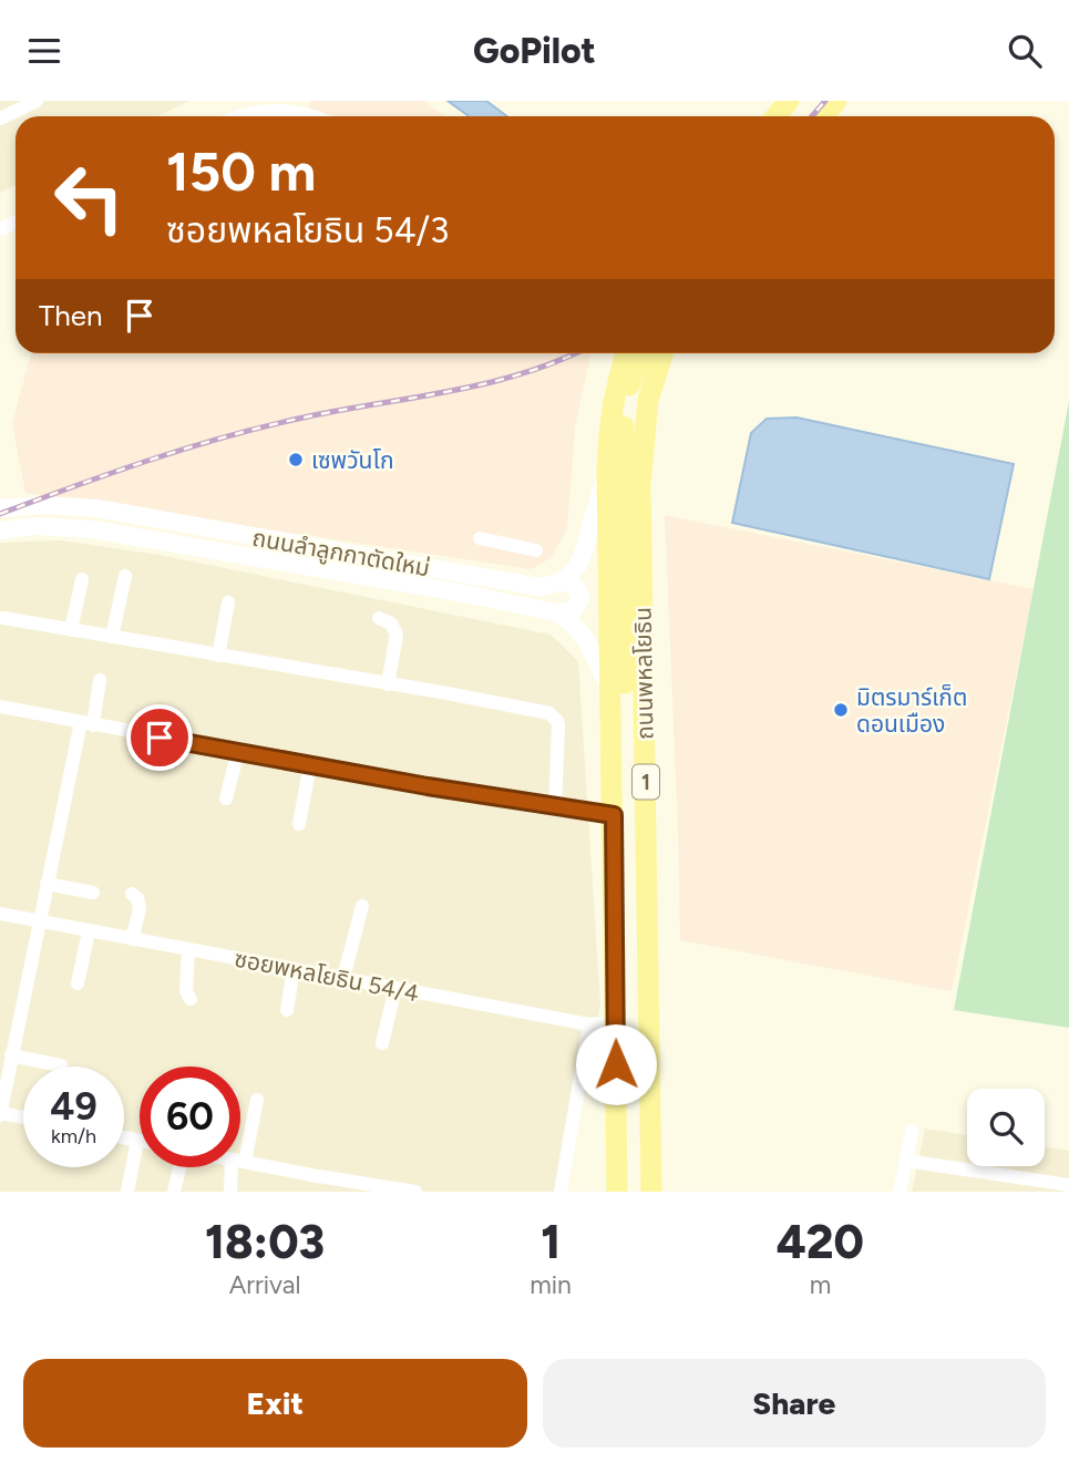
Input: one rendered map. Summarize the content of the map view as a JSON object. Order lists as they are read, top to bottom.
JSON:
{
  "streets": {
    "main road": ["ถนนลำลูกกาตัดใหม่", "ถนนพหลโยธิน", "1"],
    "street": ["ซอยพหลโยธิน 54/4"]
  },
  "crossings": [
    ["ถนนลำลูกกาตัดใหม่", "ถนนพหลโยธิน"],
    ["ถนนพหลโยธิน", "ซอยพหลโยธิน 54/4"]
  ],
  "places": ["เซพวันโก", "มิตรมาร์เก็ต ดอนเมือง"],
  "page": {
    "header": "GoPilot",
    "turn": ["150 m", "ซอยพหลโยธิน 54/3"],
    "then": "Then",
    "speed": "49 km/h",
    "limit": "60",
    "eta": [
      "18:03",
      "Arrival",
      "1",
      "min",
      "420",
      "m"
    ],
    "buttons": ["Exit", "Share"]
  }
}
